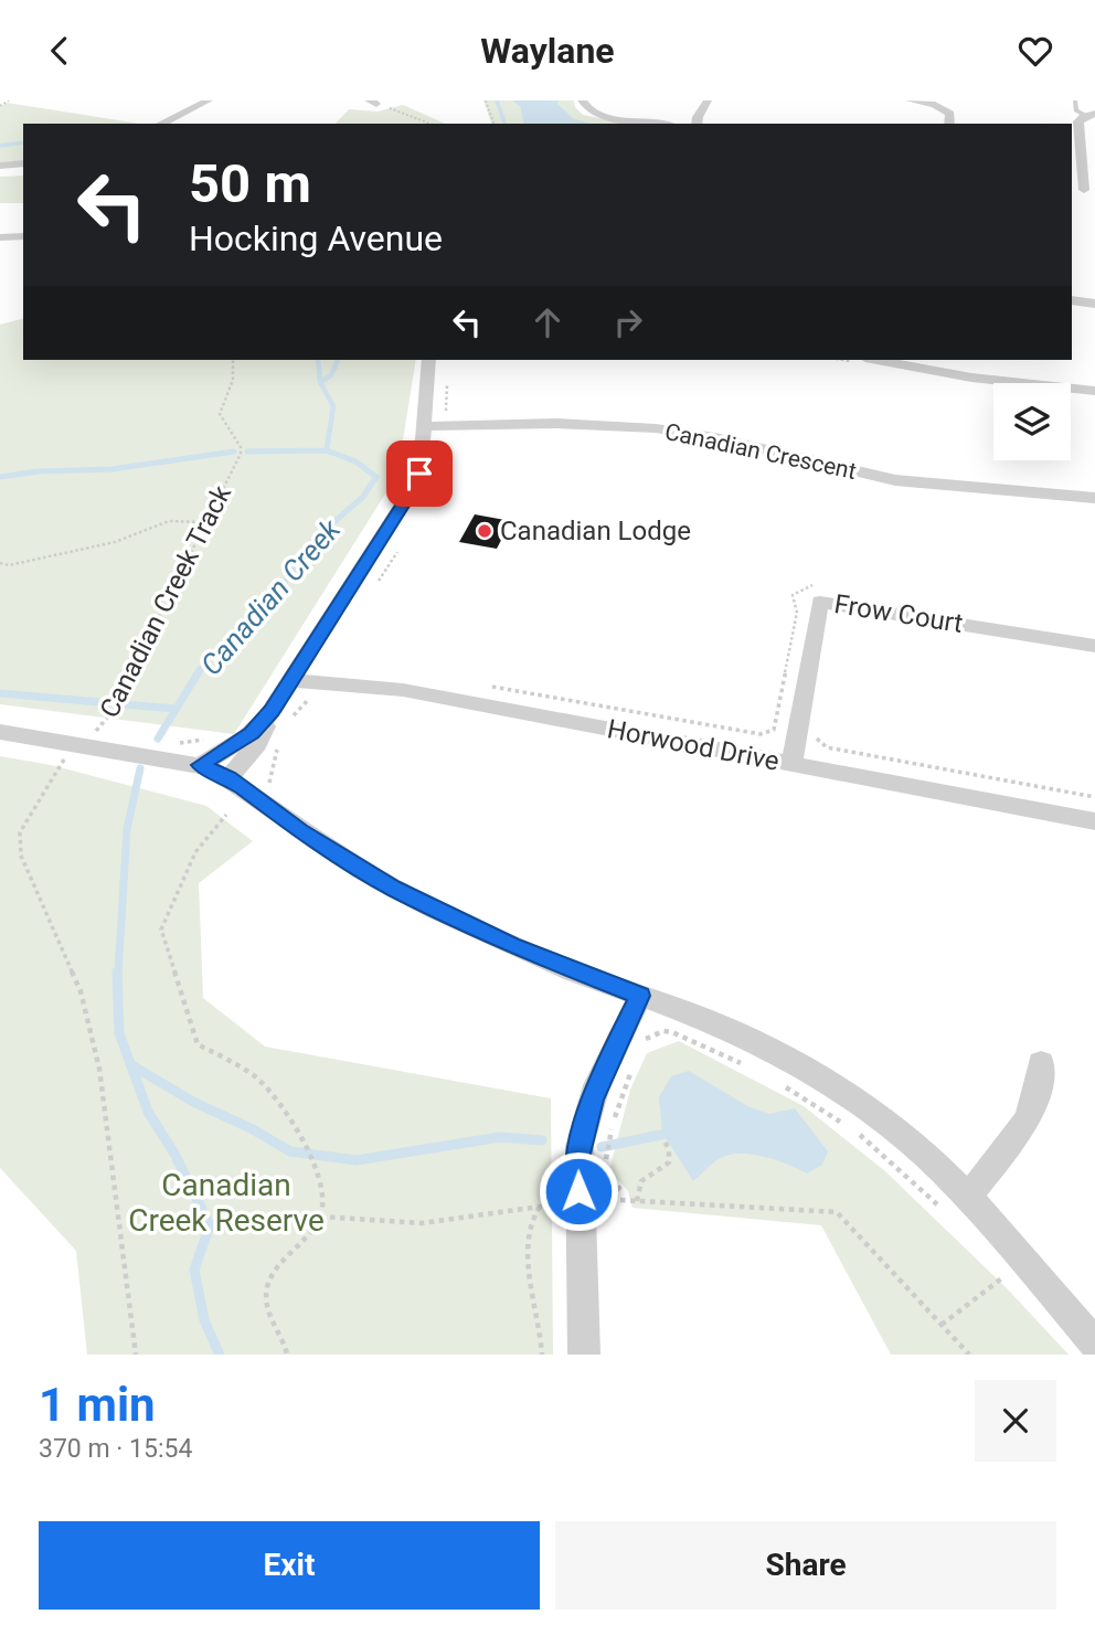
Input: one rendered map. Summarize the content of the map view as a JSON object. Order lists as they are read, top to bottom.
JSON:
{
  "streets": {
    "street": ["Canadian Crescent", "Frow Court", "Horwood Drive"],
    "path": ["Canadian Creek Track"]
  },
  "crossings": [
    ["Frow Court", "Horwood Drive"]
  ],
  "water": ["Canadian Creek"],
  "parks": ["Canadian Creek Reserve"],
  "places": ["Canadian Lodge"],
  "page": {
    "header": "Waylane",
    "turn": ["50 m", "Hocking Avenue"],
    "heading": ["1 min", "370 m · 15:54"],
    "buttons": ["Exit", "Share"]
  }
}
